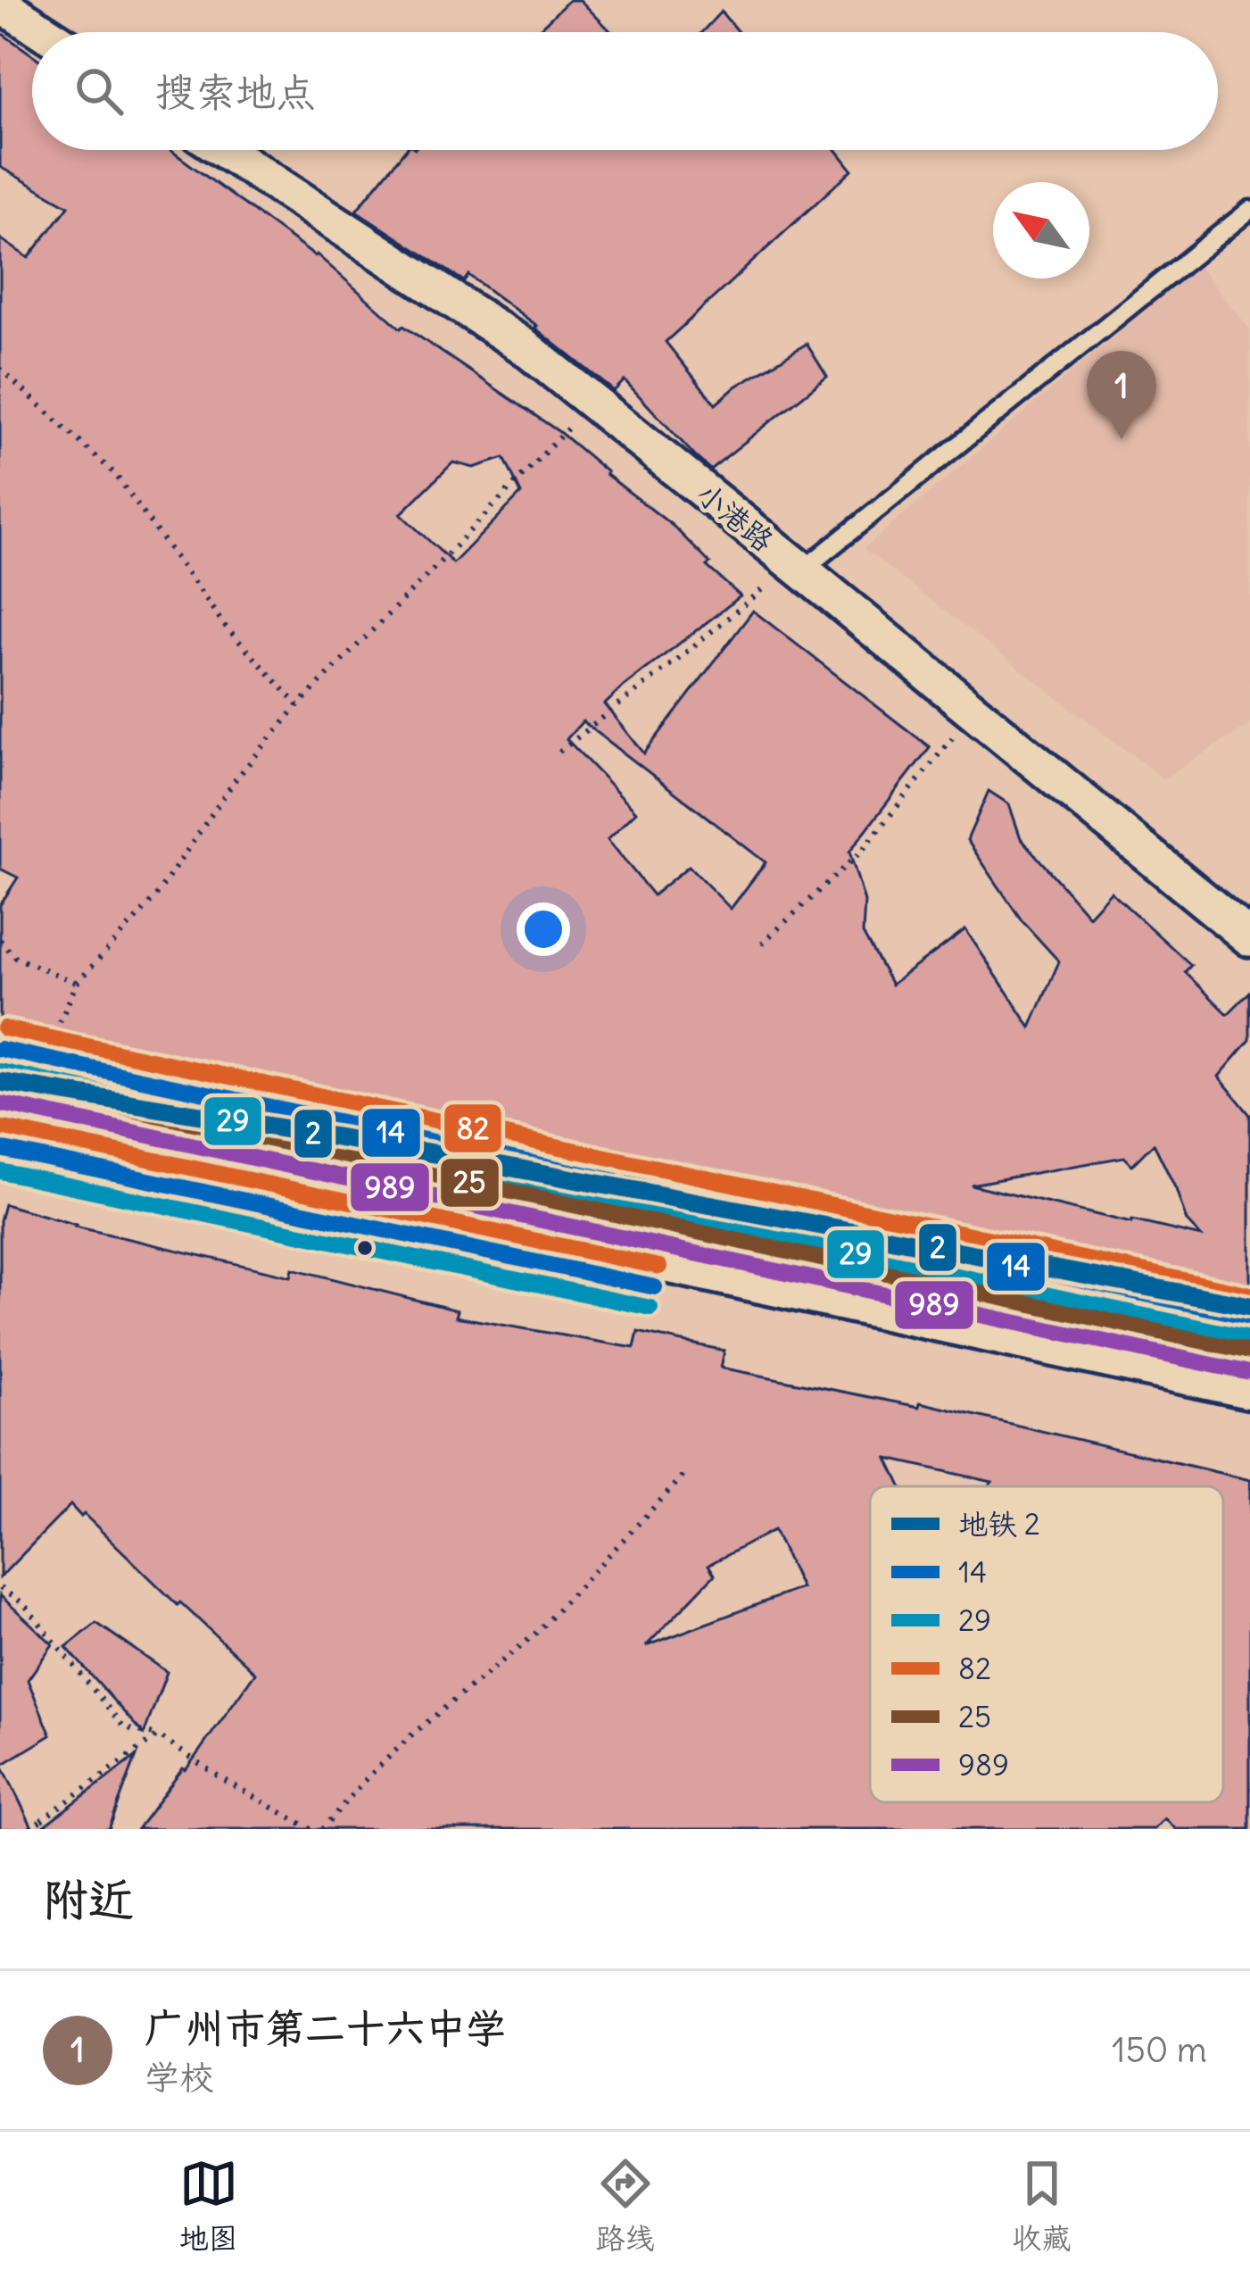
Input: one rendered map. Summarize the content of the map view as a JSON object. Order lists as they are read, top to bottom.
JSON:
{
  "streets": {
    "street": ["小港路"]
  },
  "lines": [
    "transit line 82",
    "transit line 14",
    "transit line 29",
    "transit line 25",
    "metro line 2",
    "transit line 989"
  ],
  "legend": [
    "地铁 2",
    "14",
    "29",
    "82",
    "25",
    "989"
  ],
  "north": "top left",
  "page": {
    "search": "搜索地点",
    "pins": "1",
    "heading": "附近",
    "list": [
      {
        "mark": "1",
        "name": "广州市第二十六中学",
        "note": "学校",
        "value": "150 m"
      }
    ],
    "nav": ["地图", "路线", "收藏"]
  }
}
